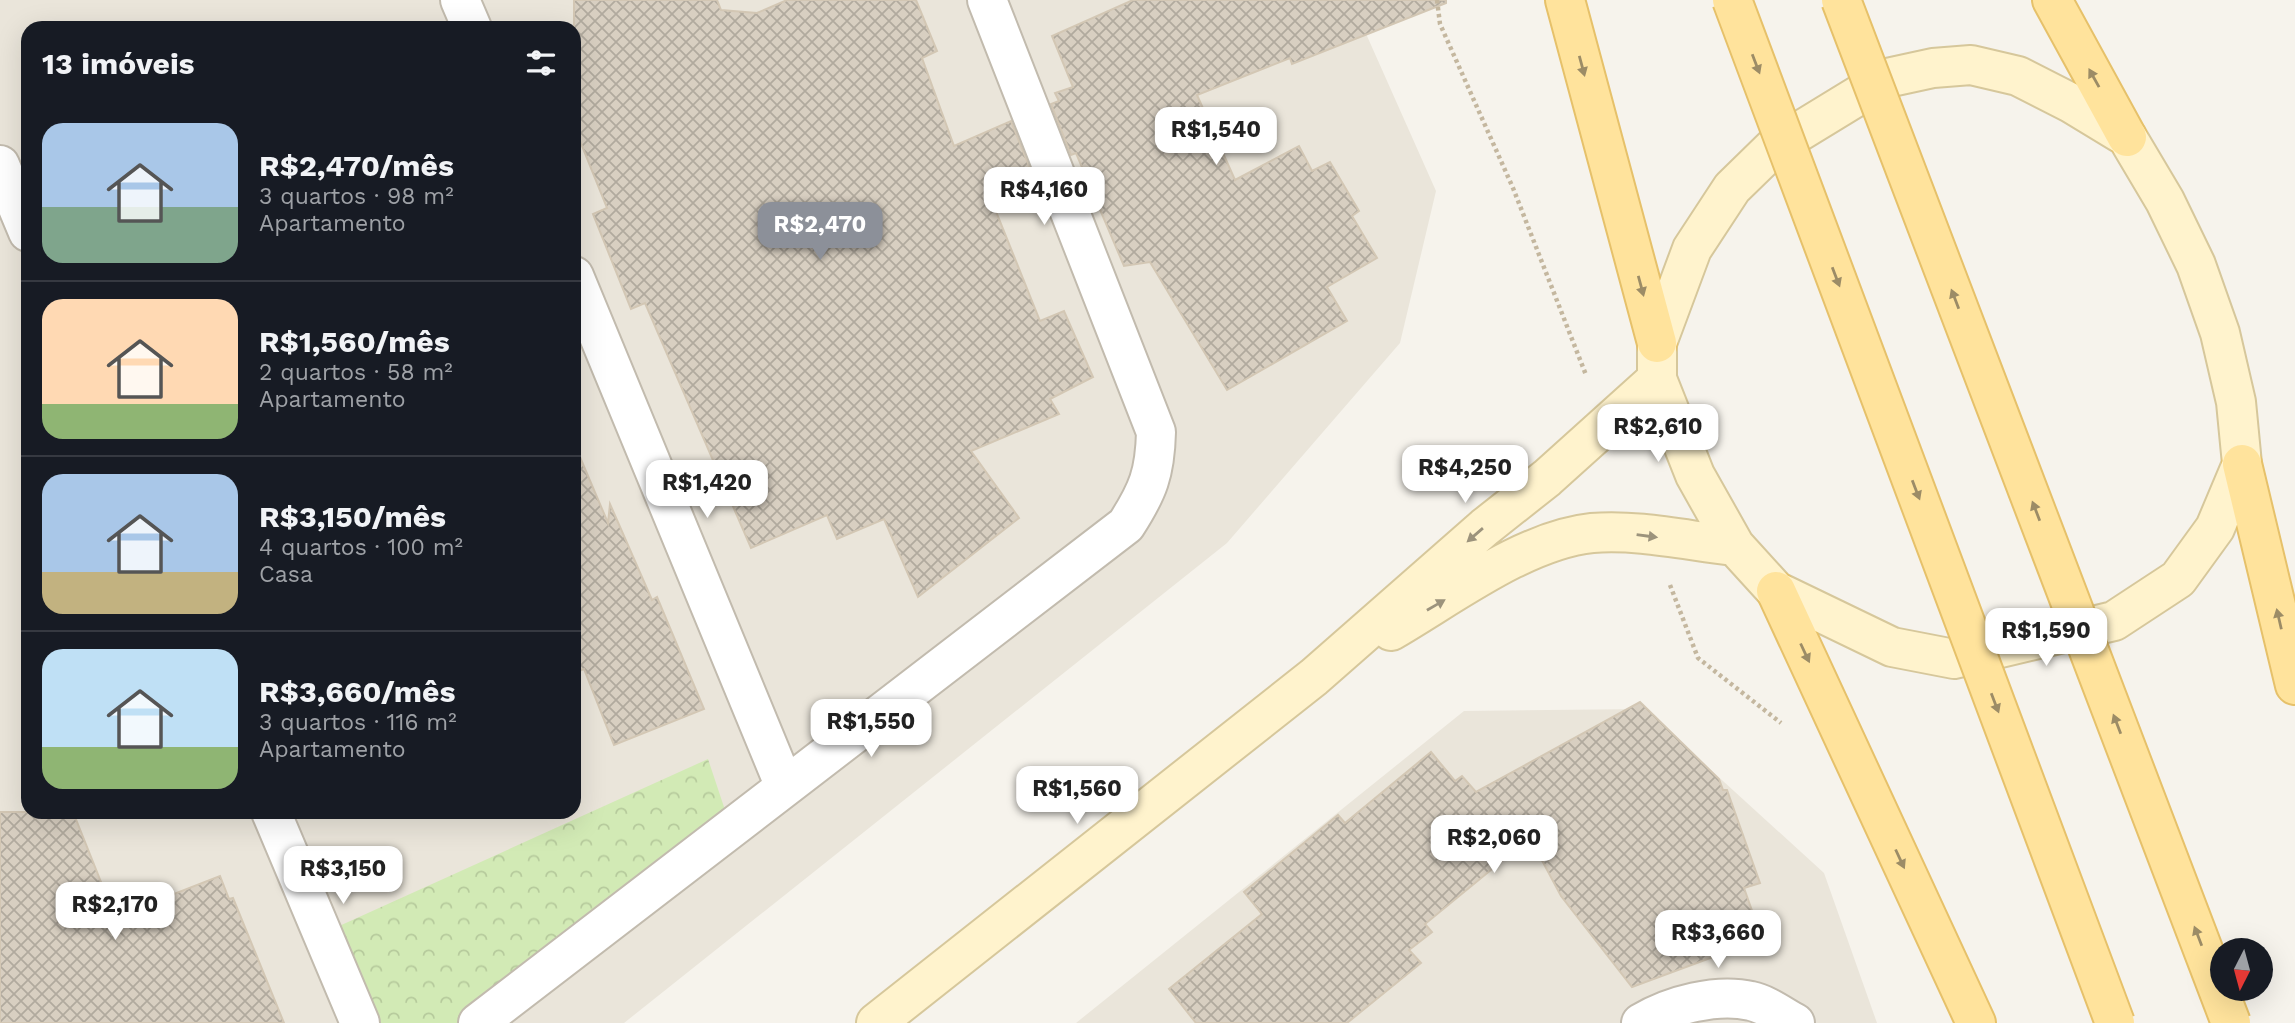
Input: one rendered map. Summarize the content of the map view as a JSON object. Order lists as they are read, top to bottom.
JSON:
{
  "north": "bottom",
  "page": {
    "heading": "13 imóveis",
    "list": [
      {
        "name": "R$2,470/mês",
        "note": "3 quartos · 98 m² · Apartamento"
      },
      {
        "name": "R$1,560/mês",
        "note": "2 quartos · 58 m² · Apartamento"
      },
      {
        "name": "R$3,150/mês",
        "note": "4 quartos · 100 m² · Casa"
      },
      {
        "name": "R$3,660/mês",
        "note": "3 quartos · 116 m² · Apartamento"
      }
    ],
    "price": [
      "R$1,540",
      "R$4,160",
      "R$2,470",
      "R$2,610",
      "R$4,250",
      "R$1,420",
      "R$1,590",
      "R$1,550",
      "R$1,560",
      "R$2,060",
      "R$3,150",
      "R$2,170",
      "R$3,660"
    ]
  }
}
